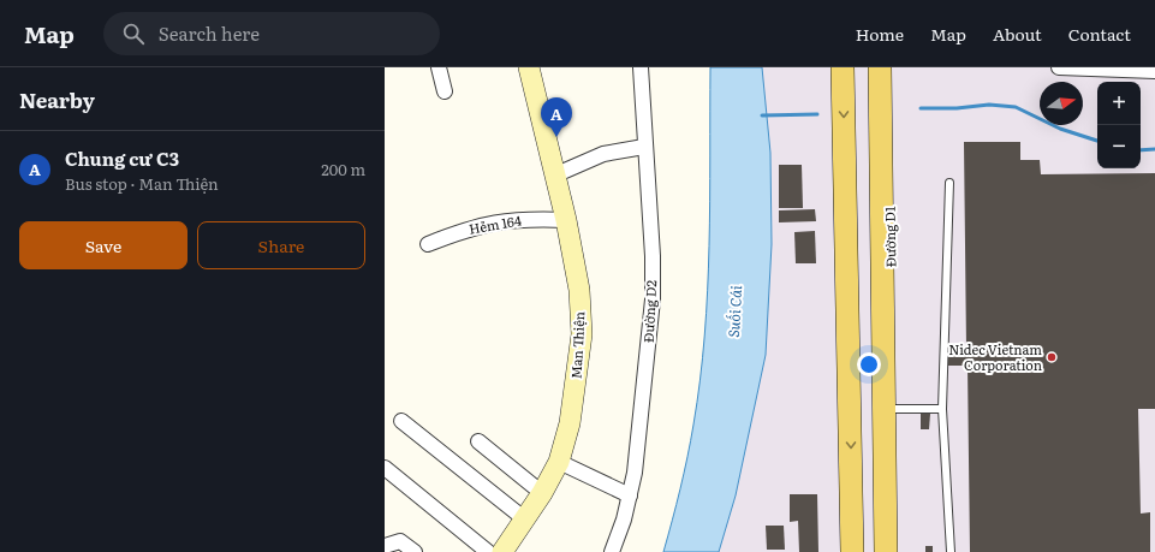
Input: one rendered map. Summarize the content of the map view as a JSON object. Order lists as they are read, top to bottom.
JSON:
{
  "streets": {
    "main road": ["Đường D1"],
    "street": ["Hẻm 164", "Đường D2", "Man Thiện"]
  },
  "crossings": [
    ["Hẻm 164", "Man Thiện"]
  ],
  "water": ["Suối Cái"],
  "places": ["Nidec Vietnam Corporation"],
  "north": "right",
  "page": {
    "header": "Map",
    "search": "Search here",
    "nav": [
      "Home",
      "Map",
      "About",
      "Contact"
    ],
    "heading": "Nearby",
    "map_buttons": ["+", "−"],
    "pins": "A",
    "list": [
      {
        "mark": "A",
        "name": "Chung cư C3",
        "note": "Bus stop · Man Thiện",
        "value": "200 m"
      }
    ],
    "buttons": ["Save", "Share"]
  }
}
